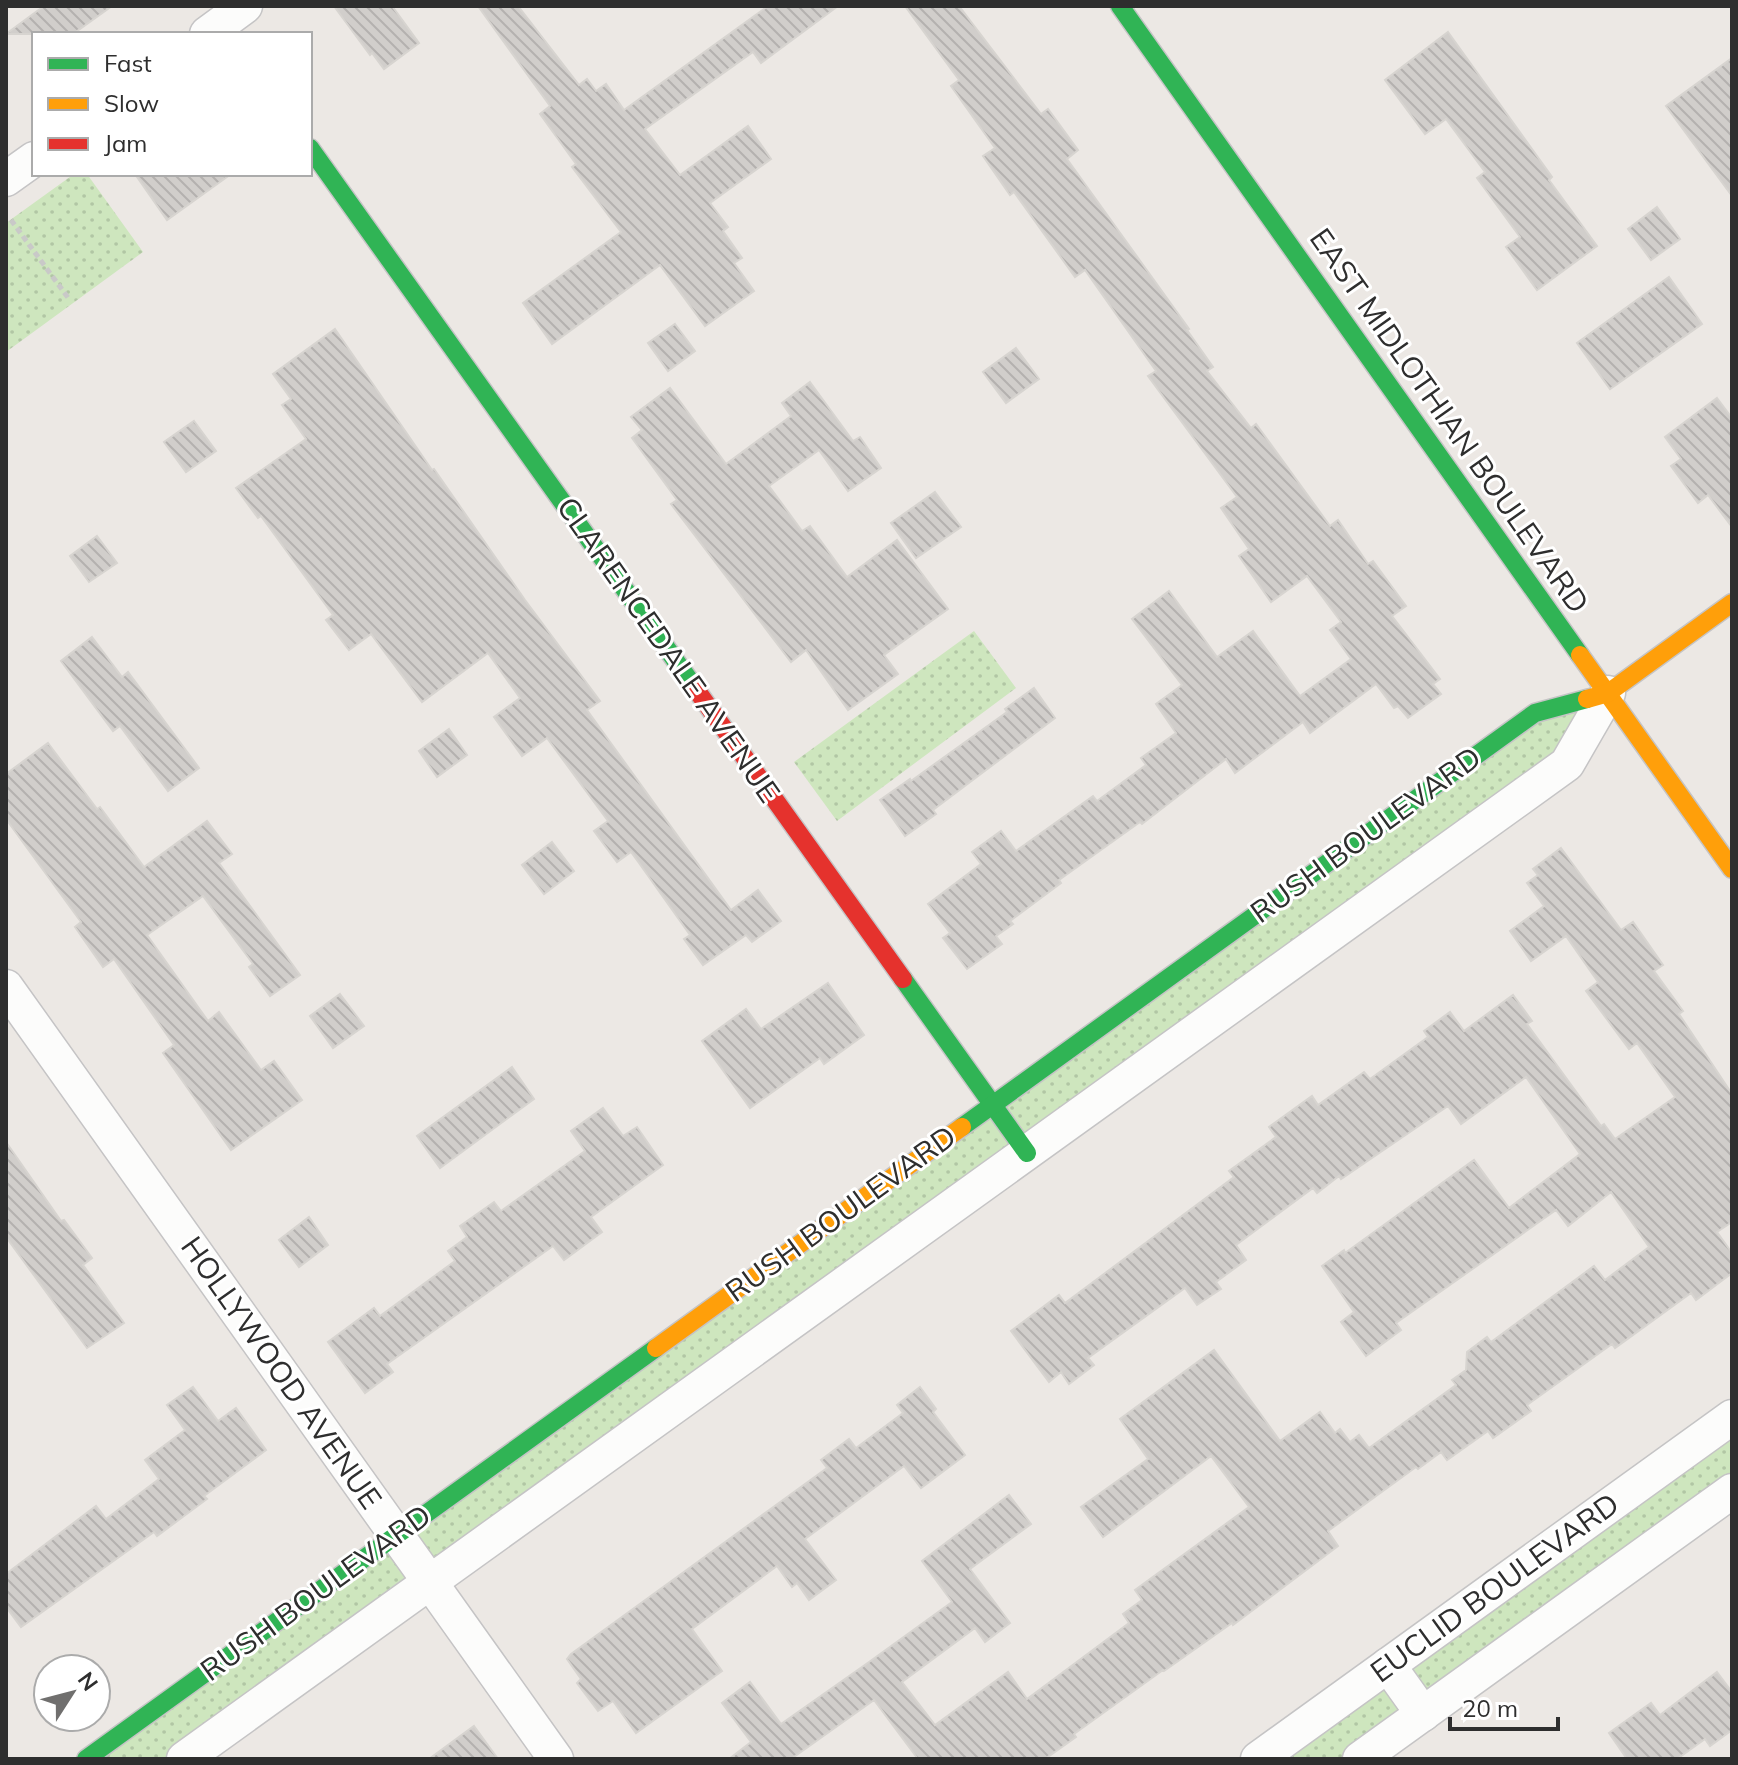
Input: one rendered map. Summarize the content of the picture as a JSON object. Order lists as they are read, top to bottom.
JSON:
{
  "streets": {
    "street": [
      "EAST MIDLOTHIAN BOULEVARD",
      "CLARENCEDALE AVENUE",
      "RUSH BOULEVARD",
      "HOLLYWOOD AVENUE",
      "EUCLID BOULEVARD"
    ]
  },
  "crossings": [
    ["EAST MIDLOTHIAN BOULEVARD", "RUSH BOULEVARD"],
    ["CLARENCEDALE AVENUE", "RUSH BOULEVARD"],
    ["RUSH BOULEVARD", "HOLLYWOOD AVENUE"]
  ],
  "legend": ["Fast", "Slow", "Jam"],
  "scale_bar": "20 m",
  "north": "top right"
}
